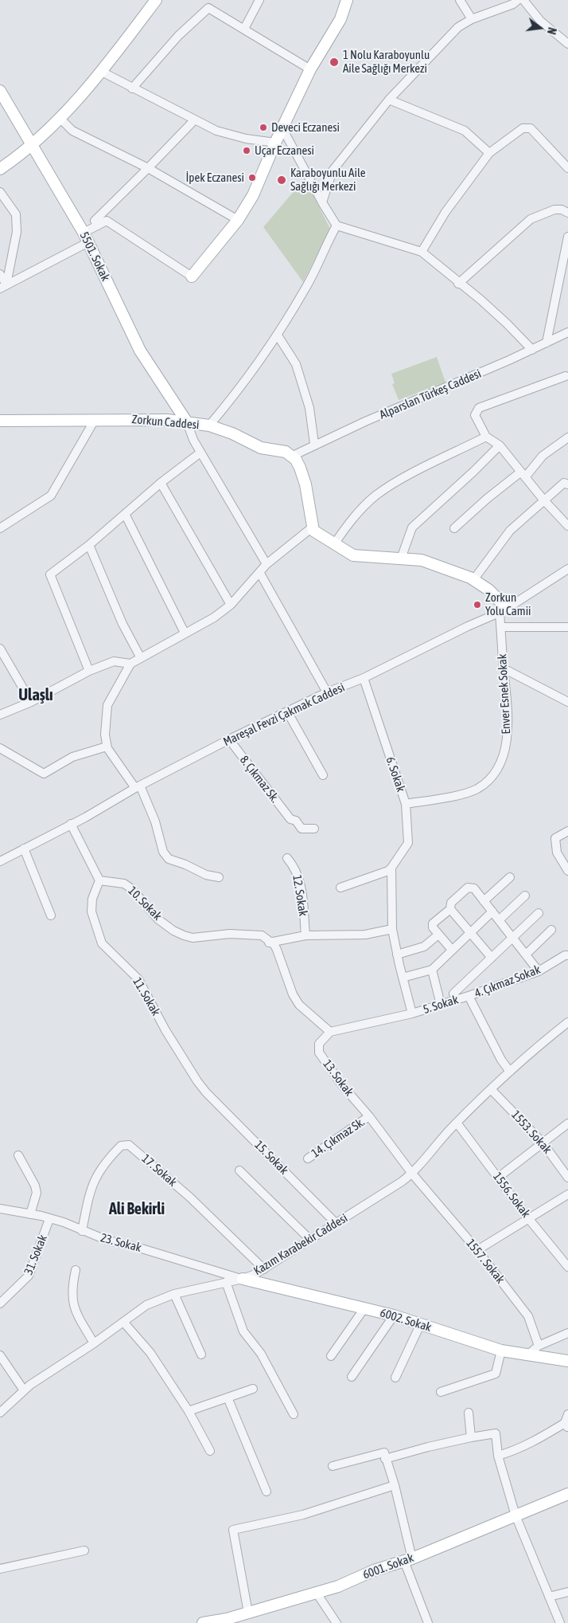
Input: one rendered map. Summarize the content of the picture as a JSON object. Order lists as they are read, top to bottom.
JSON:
{
  "streets": {
    "street": [
      "5501. Sokak",
      "Alparslan Türkeş Caddesi",
      "Zorkun Caddesi",
      "Enver Esnek Sokak",
      "Mareşal Fevzi Çakmak Caddesi",
      "6. Sokak",
      "8. Çıkmaz Sk.",
      "12. Sokak",
      "10. Sokak",
      "4. Çıkmaz Sokak",
      "11. Sokak",
      "5. Sokak",
      "13. Sokak",
      "1553. Sokak",
      "14. Çıkmaz Sk.",
      "15. Sokak",
      "17. Sokak",
      "1556. Sokak",
      "23. Sokak",
      "Kazım Karabekir Caddesi",
      "31. Sokak",
      "1557. Sokak",
      "6002. Sokak",
      "6001. Sokak"
    ]
  },
  "crossings": [
    ["5501. Sokak", "Zorkun Caddesi"],
    ["Alparslan Türkeş Caddesi", "Zorkun Caddesi"],
    ["Enver Esnek Sokak", "Mareşal Fevzi Çakmak Caddesi"],
    ["Enver Esnek Sokak", "6. Sokak"],
    ["Mareşal Fevzi Çakmak Caddesi", "6. Sokak"],
    ["Mareşal Fevzi Çakmak Caddesi", "8. Çıkmaz Sk."],
    ["10. Sokak", "11. Sokak"],
    ["4. Çıkmaz Sokak", "5. Sokak"],
    ["11. Sokak", "15. Sokak"],
    ["5. Sokak", "13. Sokak"],
    ["5. Sokak", "Kazım Karabekir Caddesi"],
    ["13. Sokak", "14. Çıkmaz Sk."],
    ["13. Sokak", "Kazım Karabekir Caddesi"],
    ["13. Sokak", "1557. Sokak"],
    ["1553. Sokak", "Kazım Karabekir Caddesi"],
    ["15. Sokak", "Kazım Karabekir Caddesi"],
    ["17. Sokak", "23. Sokak"],
    ["17. Sokak", "Kazım Karabekir Caddesi"],
    ["1556. Sokak", "Kazım Karabekir Caddesi"],
    ["23. Sokak", "Kazım Karabekir Caddesi"],
    ["23. Sokak", "31. Sokak"],
    ["23. Sokak", "6002. Sokak"],
    ["Kazım Karabekir Caddesi", "1557. Sokak"],
    ["Kazım Karabekir Caddesi", "6002. Sokak"]
  ],
  "districts": ["Ulaşlı", "Ali Bekirli"],
  "places": [
    "1 Nolu Karaboyunlu Aile Sağlığı Merkezi",
    "Deveci Eczanesi",
    "Uçar Eczanesi",
    "İpek Eczanesi",
    "Karaboyunlu Aile Sağlığı Merkezi",
    "Zorkun Yolu Camii"
  ],
  "north": "right"
}
